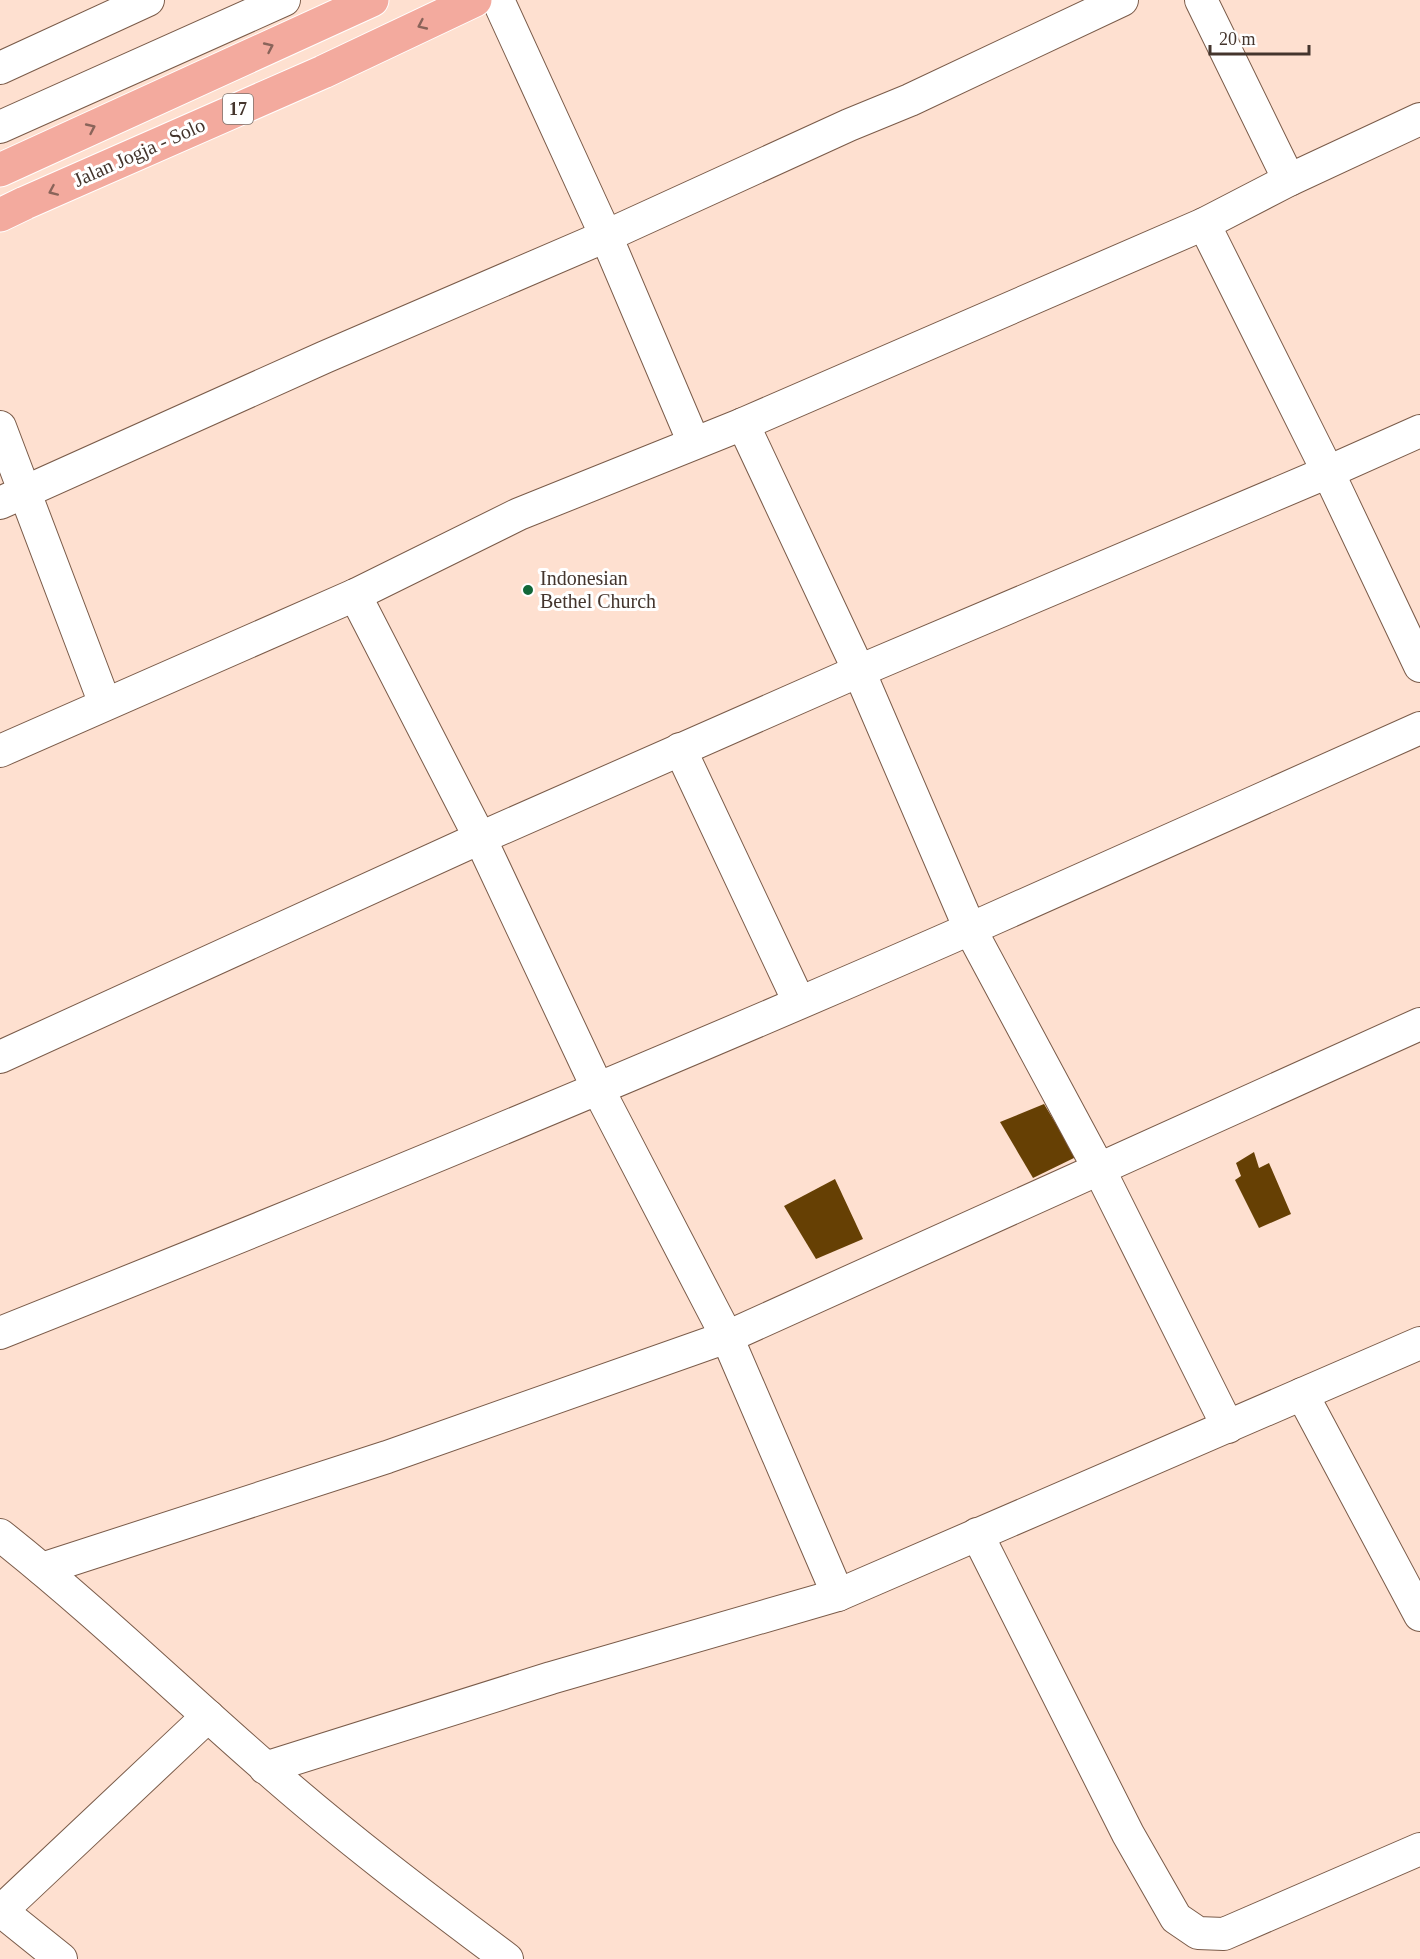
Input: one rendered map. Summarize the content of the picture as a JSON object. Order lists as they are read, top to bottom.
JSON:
{
  "streets": {
    "highway": ["17", "Jalan Jogja - Solo"]
  },
  "places": ["Indonesian Bethel Church"],
  "scale_bar": "20 m"
}
